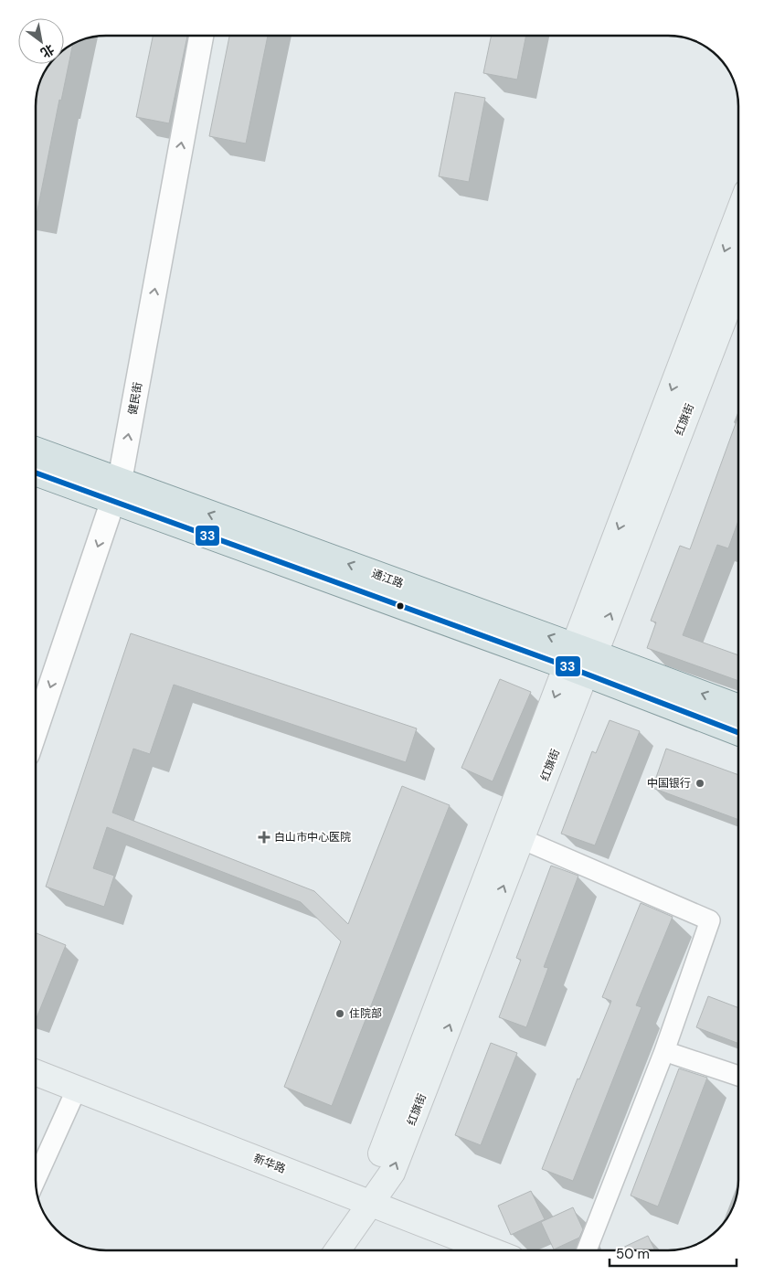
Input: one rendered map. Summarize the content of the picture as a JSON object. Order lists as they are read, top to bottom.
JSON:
{
  "streets": {
    "main road": ["红旗街", "通江路", "新华路"],
    "street": ["健民街"]
  },
  "crossings": [
    ["健民街", "通江路"],
    ["红旗街", "通江路"],
    ["红旗街", "新华路"]
  ],
  "places": {
    "other": ["中国银行", "住院部"],
    "health": ["白山市中心医院"]
  },
  "lines": ["transit line 33"],
  "scale_bar": "50 m",
  "north": "bottom right"
}
